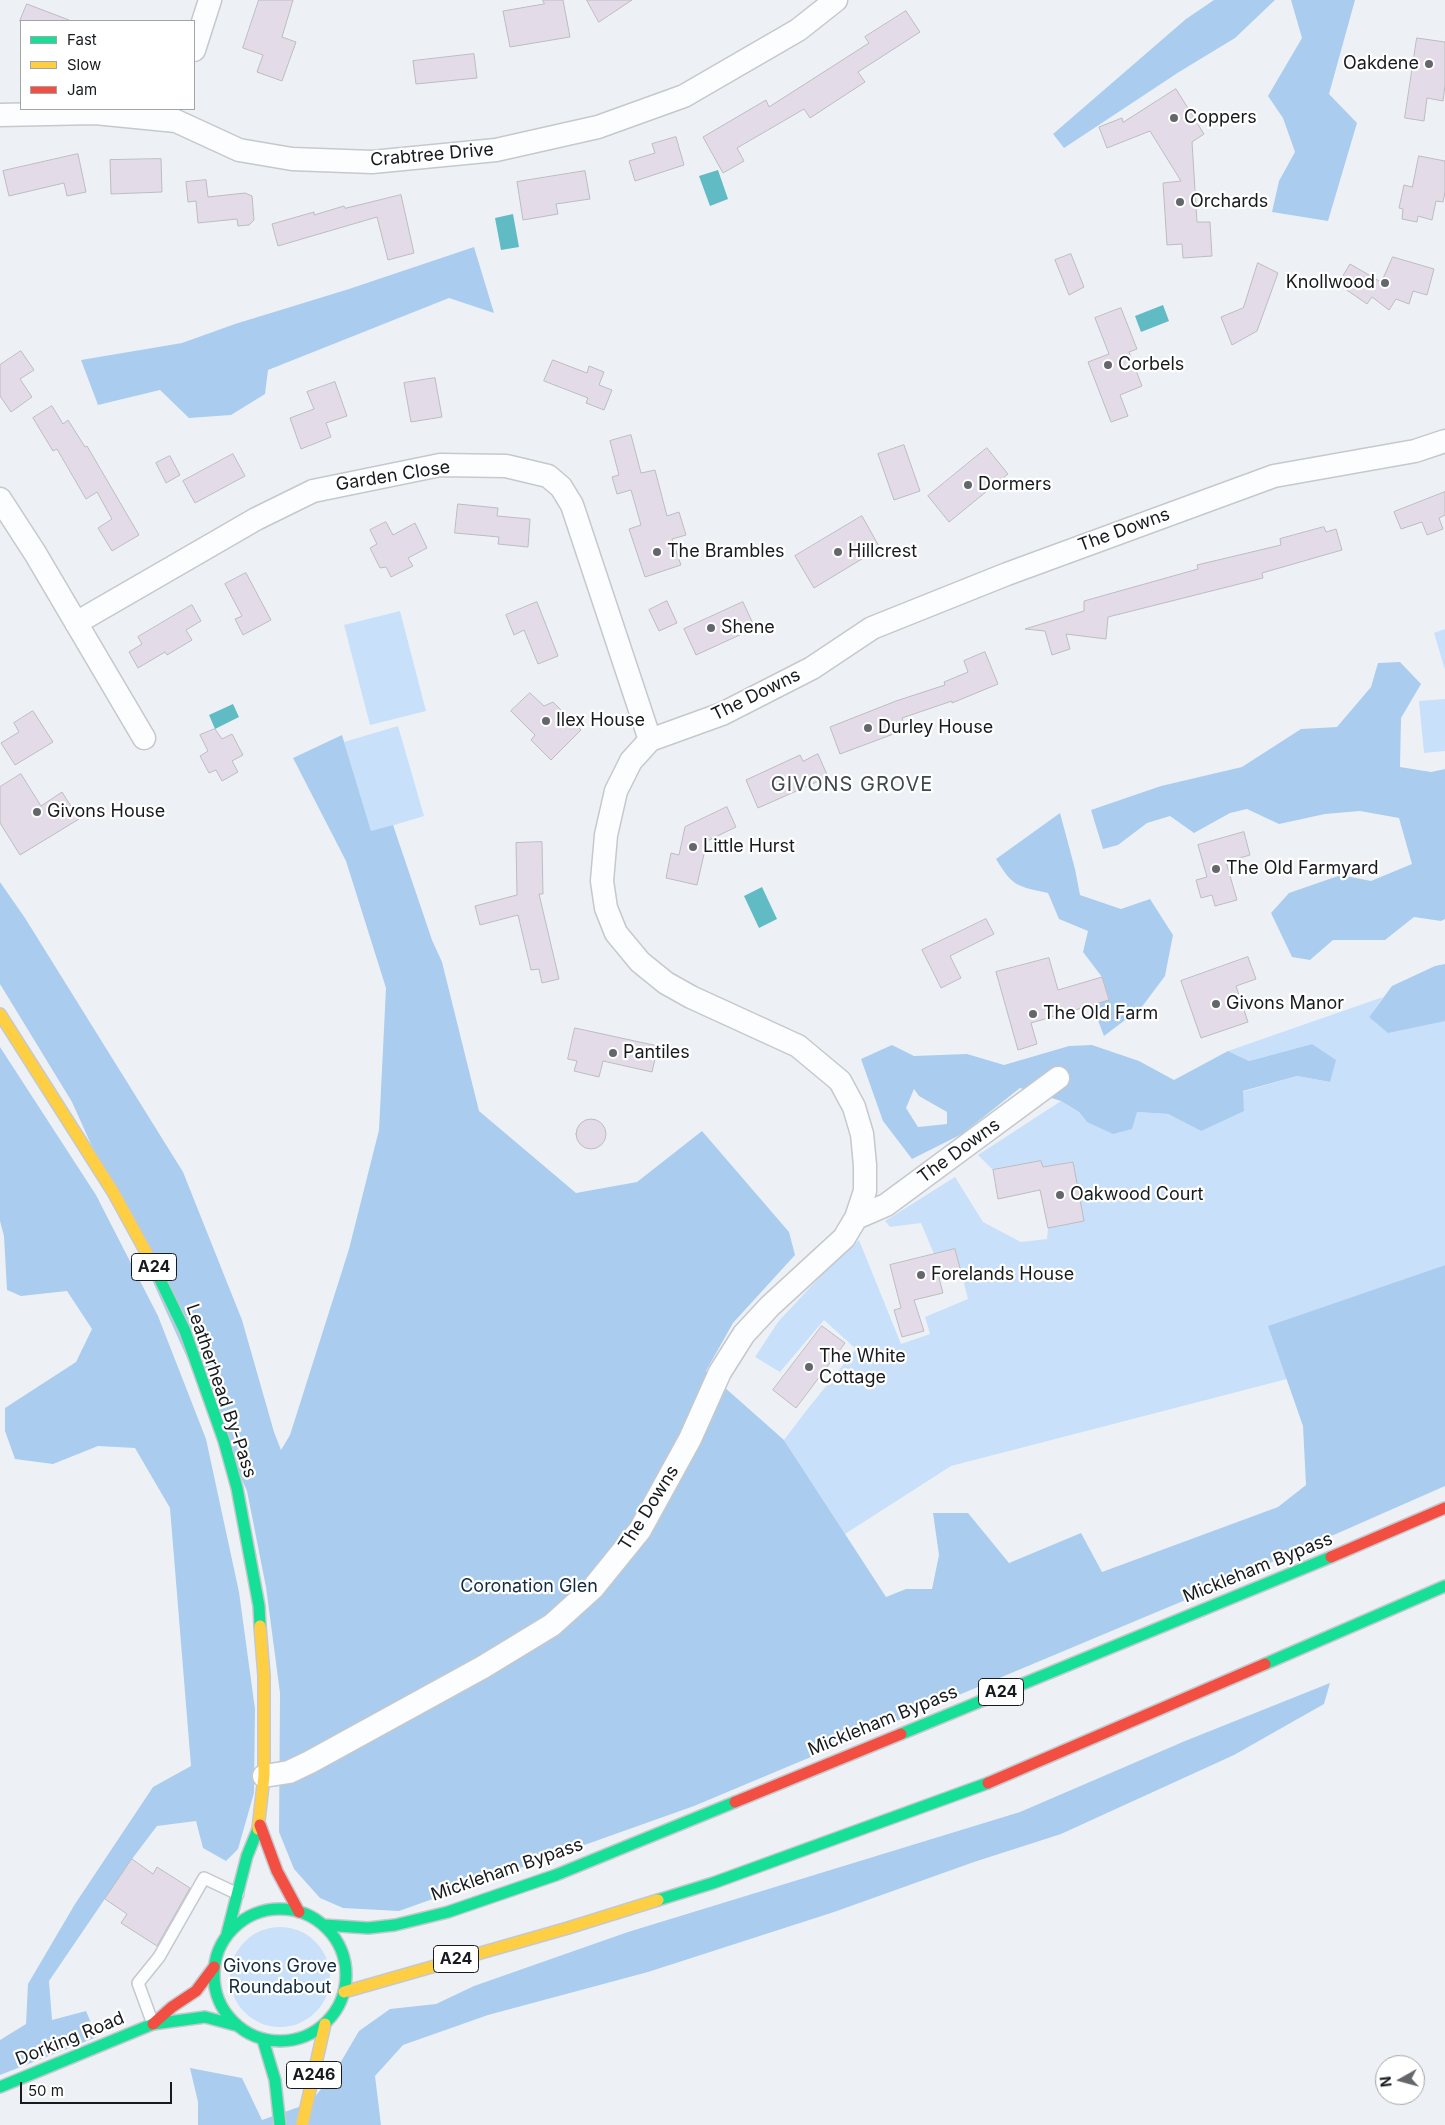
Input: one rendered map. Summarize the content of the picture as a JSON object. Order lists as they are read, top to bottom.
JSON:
{
  "streets": {
    "main road": [
      "A24",
      "Leatherhead By-Pass",
      "Mickleham Bypass",
      "Dorking Road",
      "A246"
    ],
    "street": ["Crabtree Drive", "Garden Close", "The Downs"]
  },
  "crossings": [
    ["Garden Close", "The Downs"],
    ["The Downs", "Leatherhead By-Pass"],
    ["A24", "Leatherhead By-Pass"],
    ["A24", "Mickleham Bypass"],
    ["A24", "Dorking Road"],
    ["A24", "A246"],
    ["Leatherhead By-Pass", "Mickleham Bypass"],
    ["Leatherhead By-Pass", "Dorking Road"],
    ["Leatherhead By-Pass", "A246"],
    ["Mickleham Bypass", "Dorking Road"],
    ["Mickleham Bypass", "A246"],
    ["Dorking Road", "A246"]
  ],
  "districts": ["GIVONS GROVE"],
  "parks": ["Coronation Glen", "Givons Grove Roundabout"],
  "places": [
    "Oakdene",
    "Coppers",
    "Orchards",
    "Knollwood",
    "Corbels",
    "Dormers",
    "The Brambles",
    "Hillcrest",
    "Shene",
    "Ilex House",
    "Durley House",
    "Givons House",
    "Little Hurst",
    "The Old Farmyard",
    "Givons Manor",
    "The Old Farm",
    "Pantiles",
    "Oakwood Court",
    "Forelands House",
    "The White Cottage"
  ],
  "legend": ["Fast", "Slow", "Jam"],
  "scale_bar": "50 m",
  "north": "left"
}
